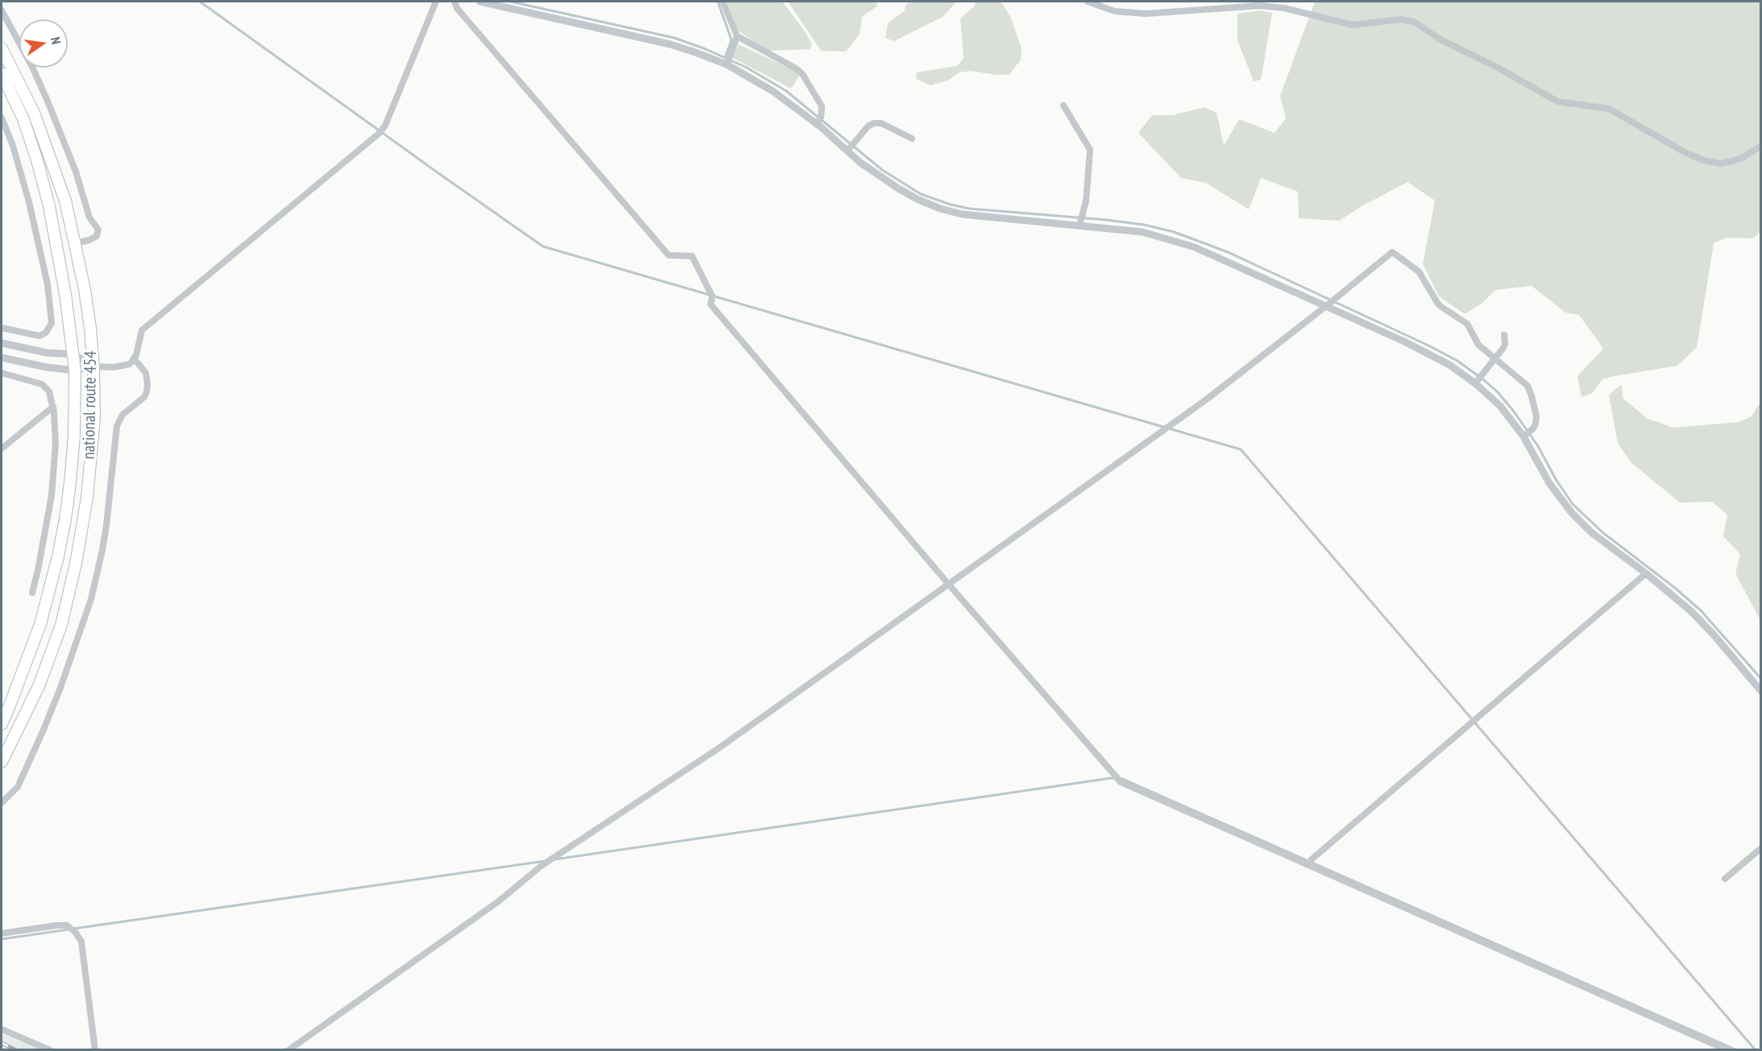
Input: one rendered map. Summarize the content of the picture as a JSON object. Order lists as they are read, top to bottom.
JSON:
{
  "streets": {
    "highway": ["national route 454"]
  },
  "north": "right"
}
